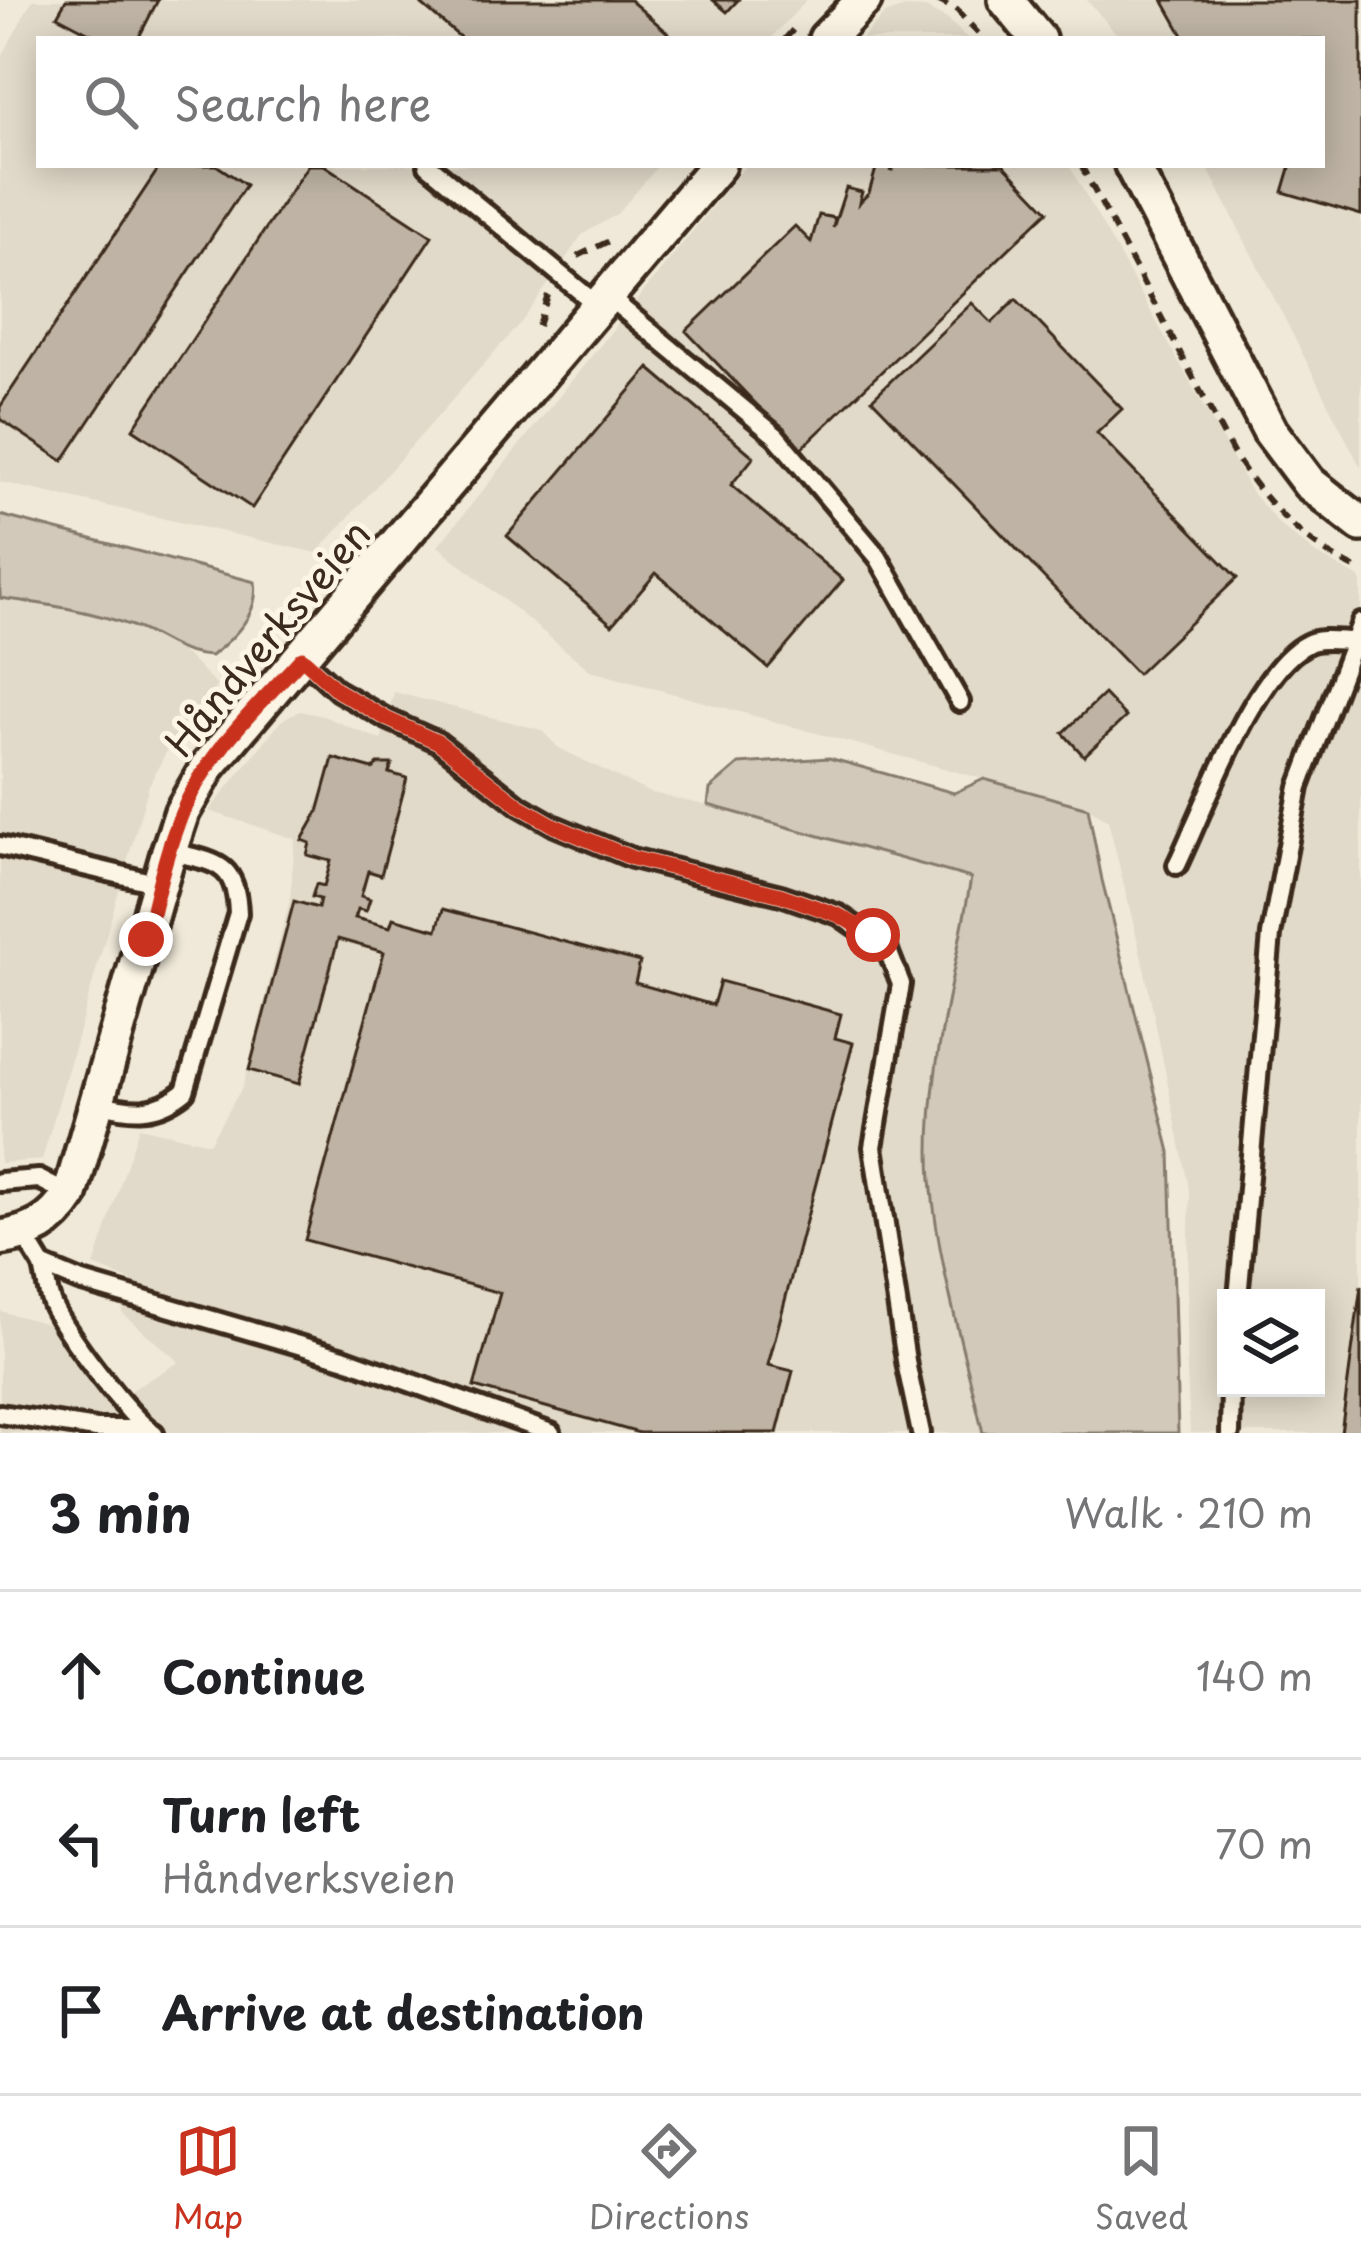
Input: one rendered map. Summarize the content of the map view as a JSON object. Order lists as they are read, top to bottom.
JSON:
{
  "streets": {
    "street": ["Håndverksveien"]
  },
  "page": {
    "search": "Search here",
    "heading": ["3 min", "Walk · 210 m"],
    "list": [
      ["Continue", "140 m"],
      ["Turn left", "Håndverksveien", "70 m"],
      "Arrive at destination"
    ],
    "nav": ["Map", "Directions", "Saved"]
  }
}
